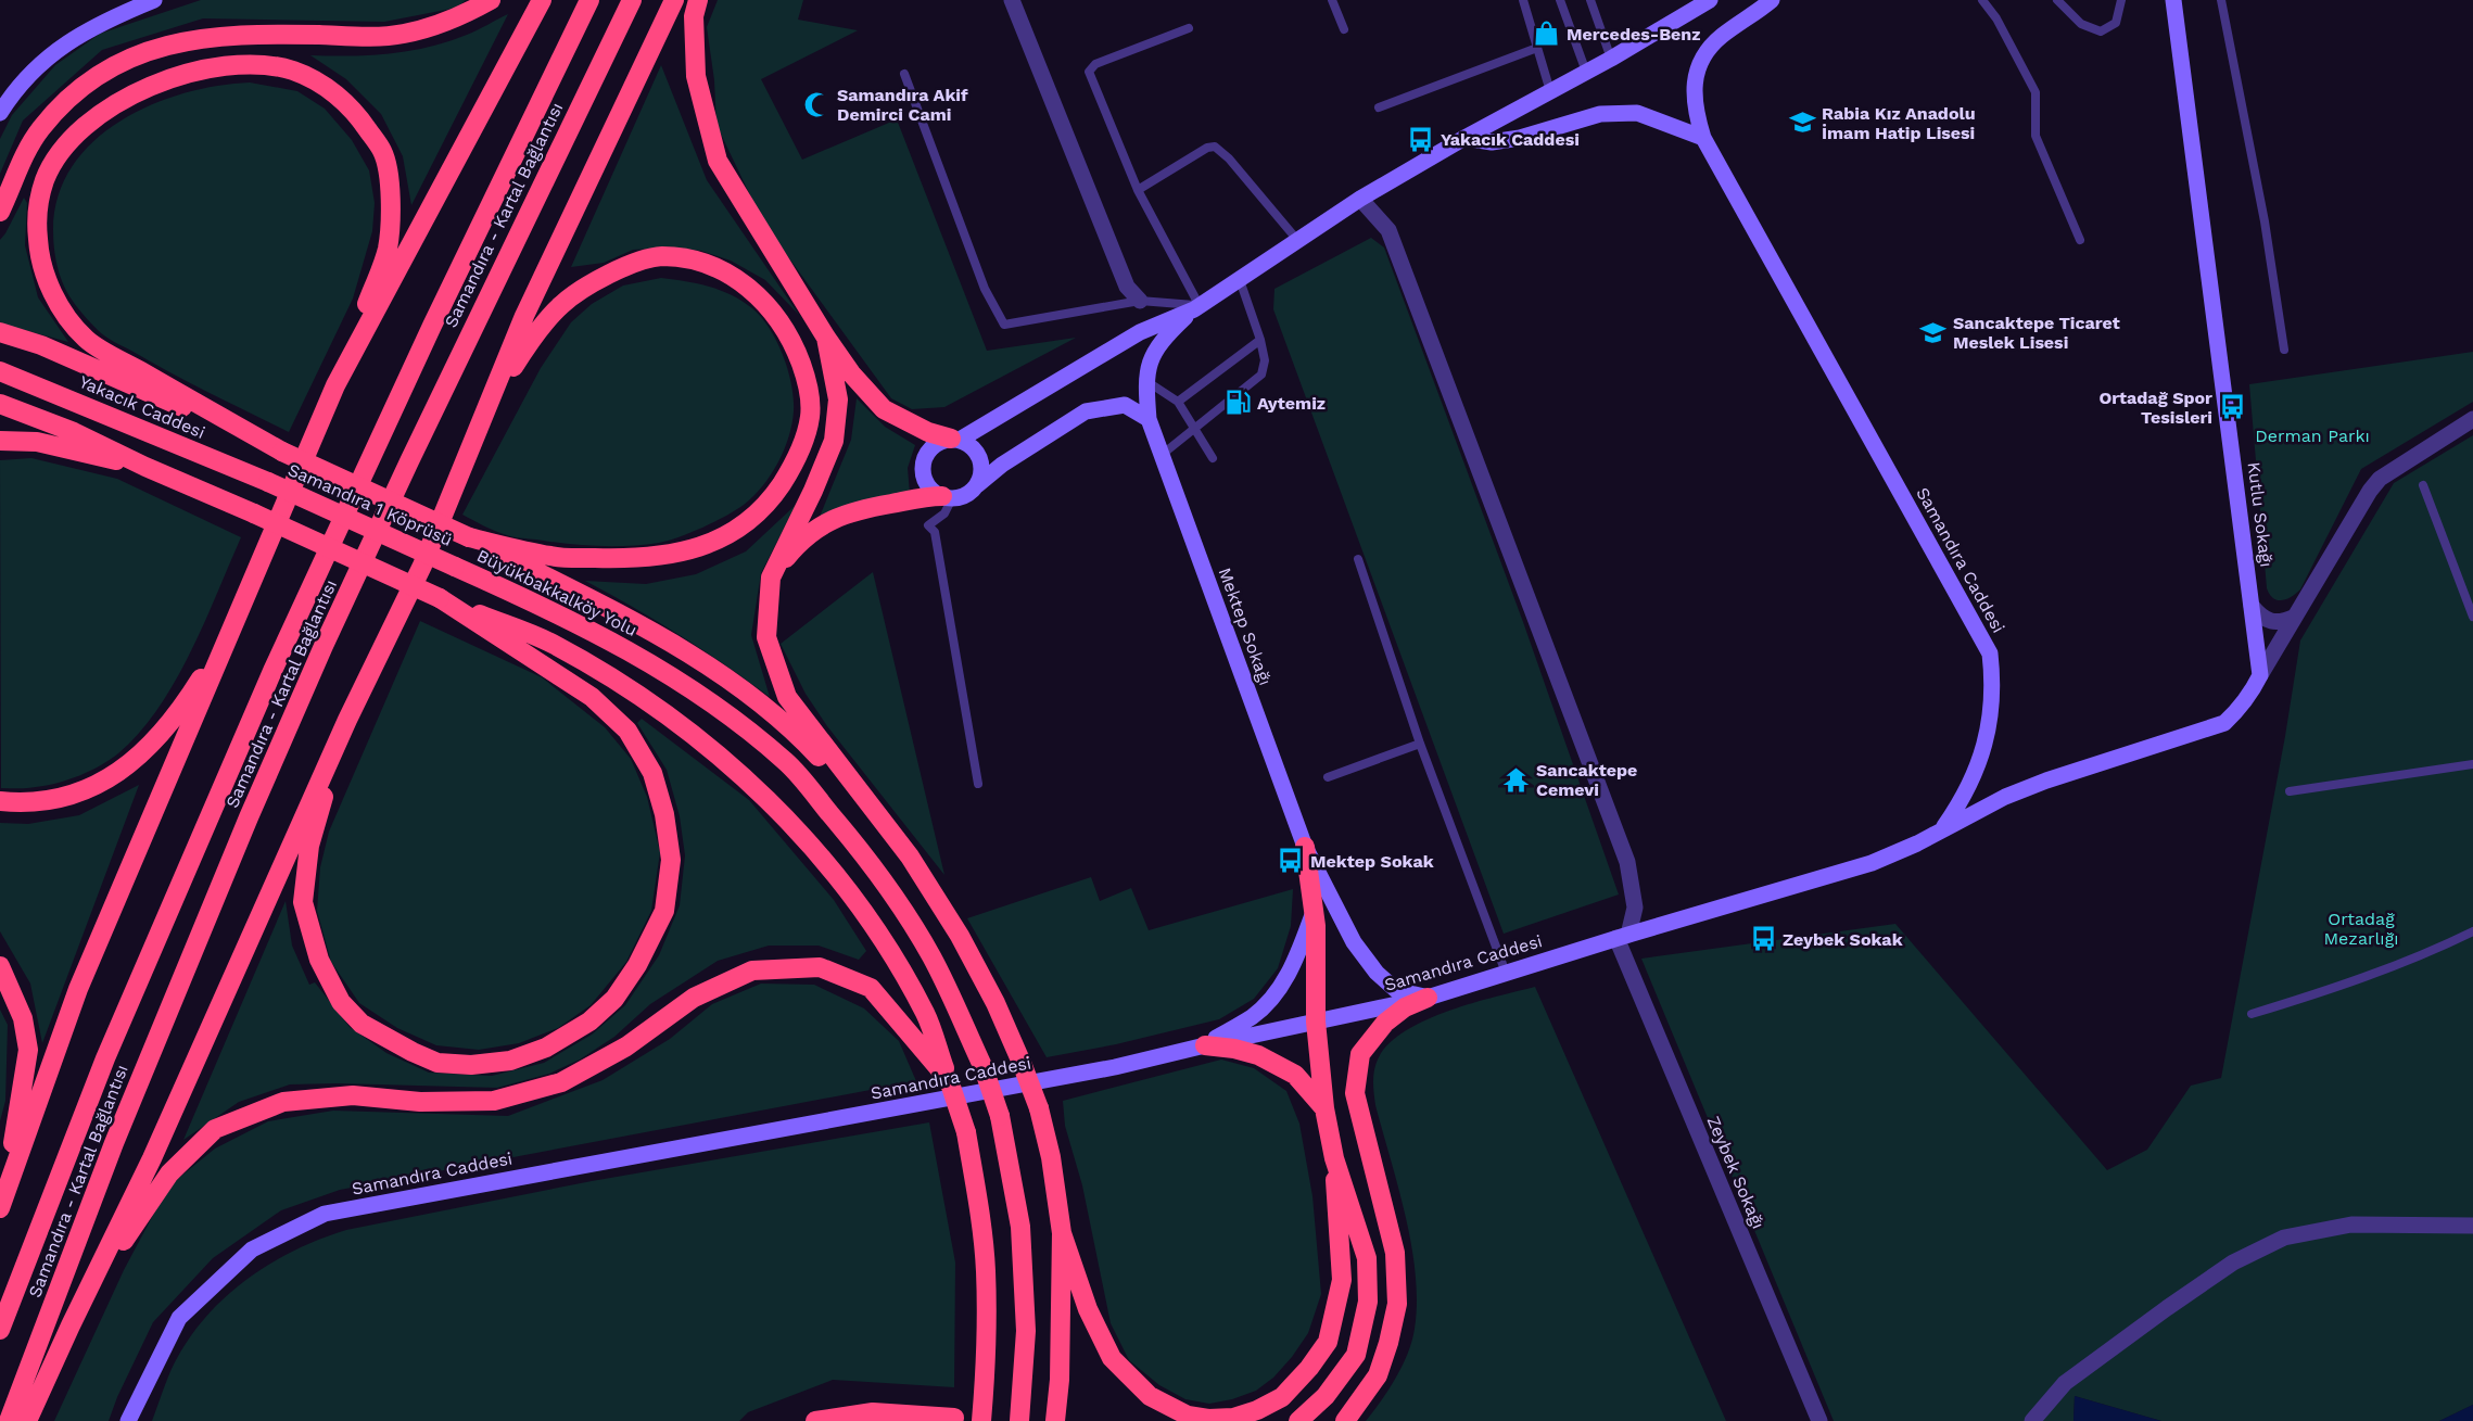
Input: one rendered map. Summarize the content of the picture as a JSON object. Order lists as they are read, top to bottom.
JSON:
{
  "streets": {
    "highway": [
      "Samandıra - Kartal Bağlantısı",
      "Yakacık Caddesi",
      "Samandıra 1 Köprüsü",
      "Büyükbakkalköy Yolu"
    ],
    "main road": ["Kutlu Sokağı", "Samandıra Caddesi", "Mektep Sokağı"],
    "street": ["Zeybek Sokağı"]
  },
  "crossings": [
    ["Yakacık Caddesi", "Samandıra 1 Köprüsü"],
    ["Samandıra 1 Köprüsü", "Büyükbakkalköy Yolu"],
    ["Samandıra Caddesi", "Mektep Sokağı"],
    ["Samandıra Caddesi", "Zeybek Sokağı"]
  ],
  "parks": ["Derman Parkı", "Ortadağ Mezarlığı"],
  "places": {
    "shop": ["Mercedes-Benz"],
    "mosque": ["Samandıra Akif Demirci Cami"],
    "school or university": ["Rabia Kız Anadolu İmam Hatip Lisesi", "Sancaktepe Ticaret Meslek Lisesi"],
    "bus stop": [
      "Yakacık Caddesi",
      "Ortadağ Spor Tesisleri",
      "Mektep Sokak",
      "Zeybek Sokak"
    ],
    "fuel station": ["Aytemiz"],
    "temple": ["Sancaktepe Cemevi"]
  }
}
